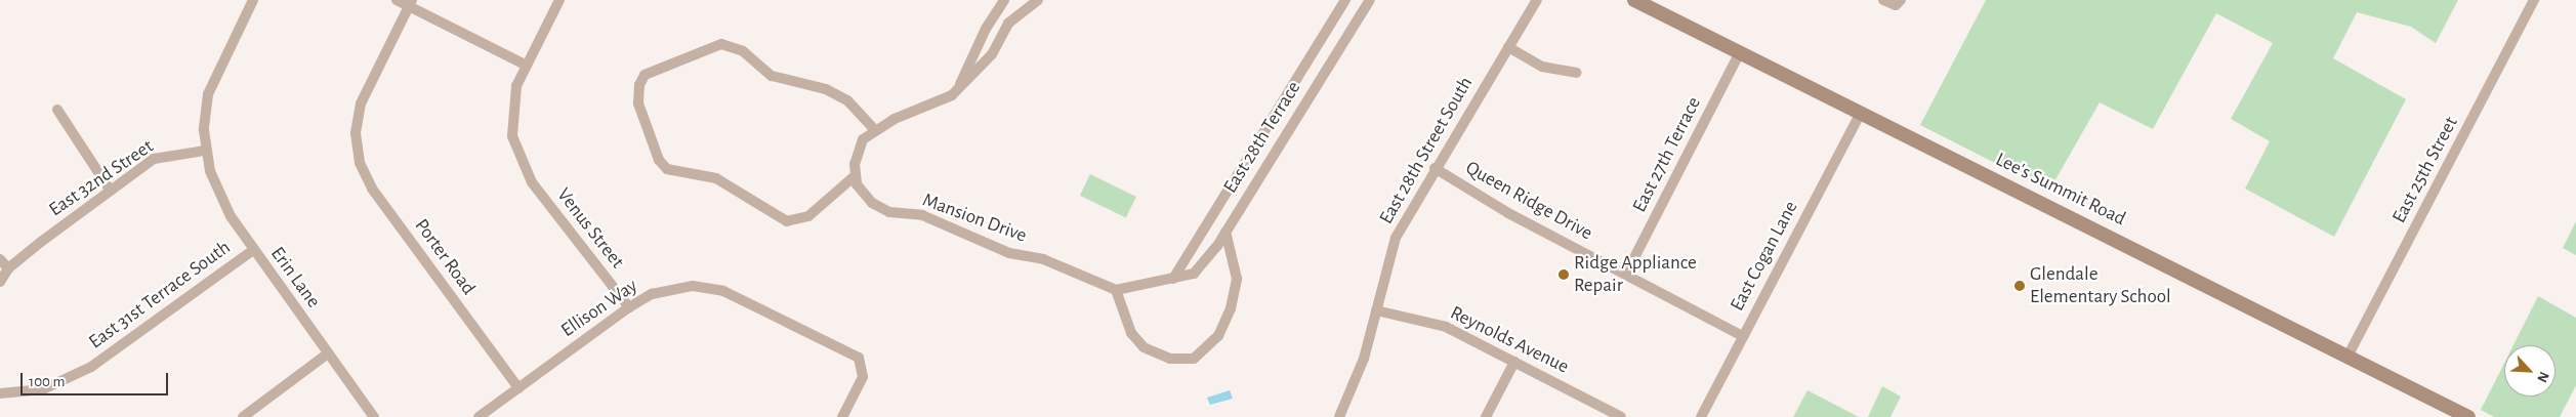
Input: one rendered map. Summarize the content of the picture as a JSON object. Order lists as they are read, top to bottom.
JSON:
{
  "streets": {
    "main road": ["Lee's Summit Road"],
    "street": [
      "East 28th Terrace",
      "East 28th Street South",
      "East 27th Terrace",
      "East 25th Street",
      "East 32nd Street",
      "Queen Ridge Drive",
      "Mansion Drive",
      "Venus Street",
      "East Cogan Lane",
      "Porter Road",
      "Erin Lane",
      "East 31st Terrace South",
      "Ellison Way",
      "Reynolds Avenue"
    ]
  },
  "crossings": [
    ["East 28th Terrace", "Mansion Drive"],
    ["East 28th Street South", "Queen Ridge Drive"],
    ["East 28th Street South", "Reynolds Avenue"],
    ["East 27th Terrace", "Lee's Summit Road"],
    ["East 27th Terrace", "Queen Ridge Drive"],
    ["East 25th Street", "Lee's Summit Road"],
    ["East 32nd Street", "Erin Lane"],
    ["Lee's Summit Road", "East Cogan Lane"],
    ["Queen Ridge Drive", "East Cogan Lane"],
    ["Venus Street", "Ellison Way"],
    ["Porter Road", "Ellison Way"],
    ["Erin Lane", "East 31st Terrace South"]
  ],
  "places": ["Ridge Appliance Repair", "Glendale Elementary School"],
  "scale_bar": "100 m",
  "north": "bottom right"
}
